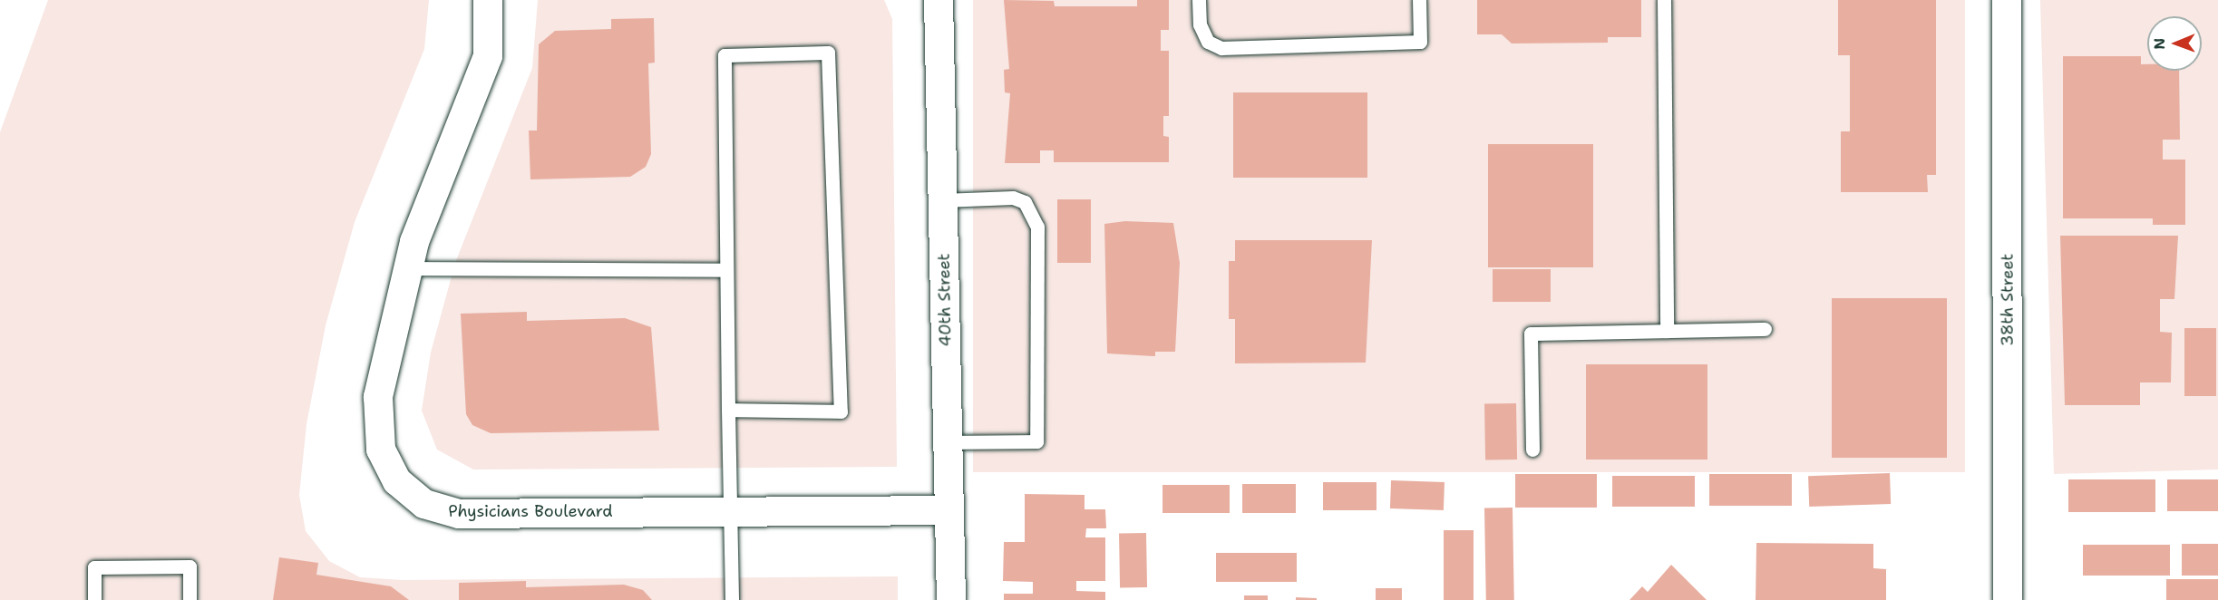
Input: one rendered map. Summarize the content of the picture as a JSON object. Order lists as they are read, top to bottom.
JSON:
{
  "streets": {
    "street": ["40th Street", "38th Street", "Physicians Boulevard"]
  },
  "crossings": [
    ["40th Street", "Physicians Boulevard"]
  ],
  "north": "left"
}
